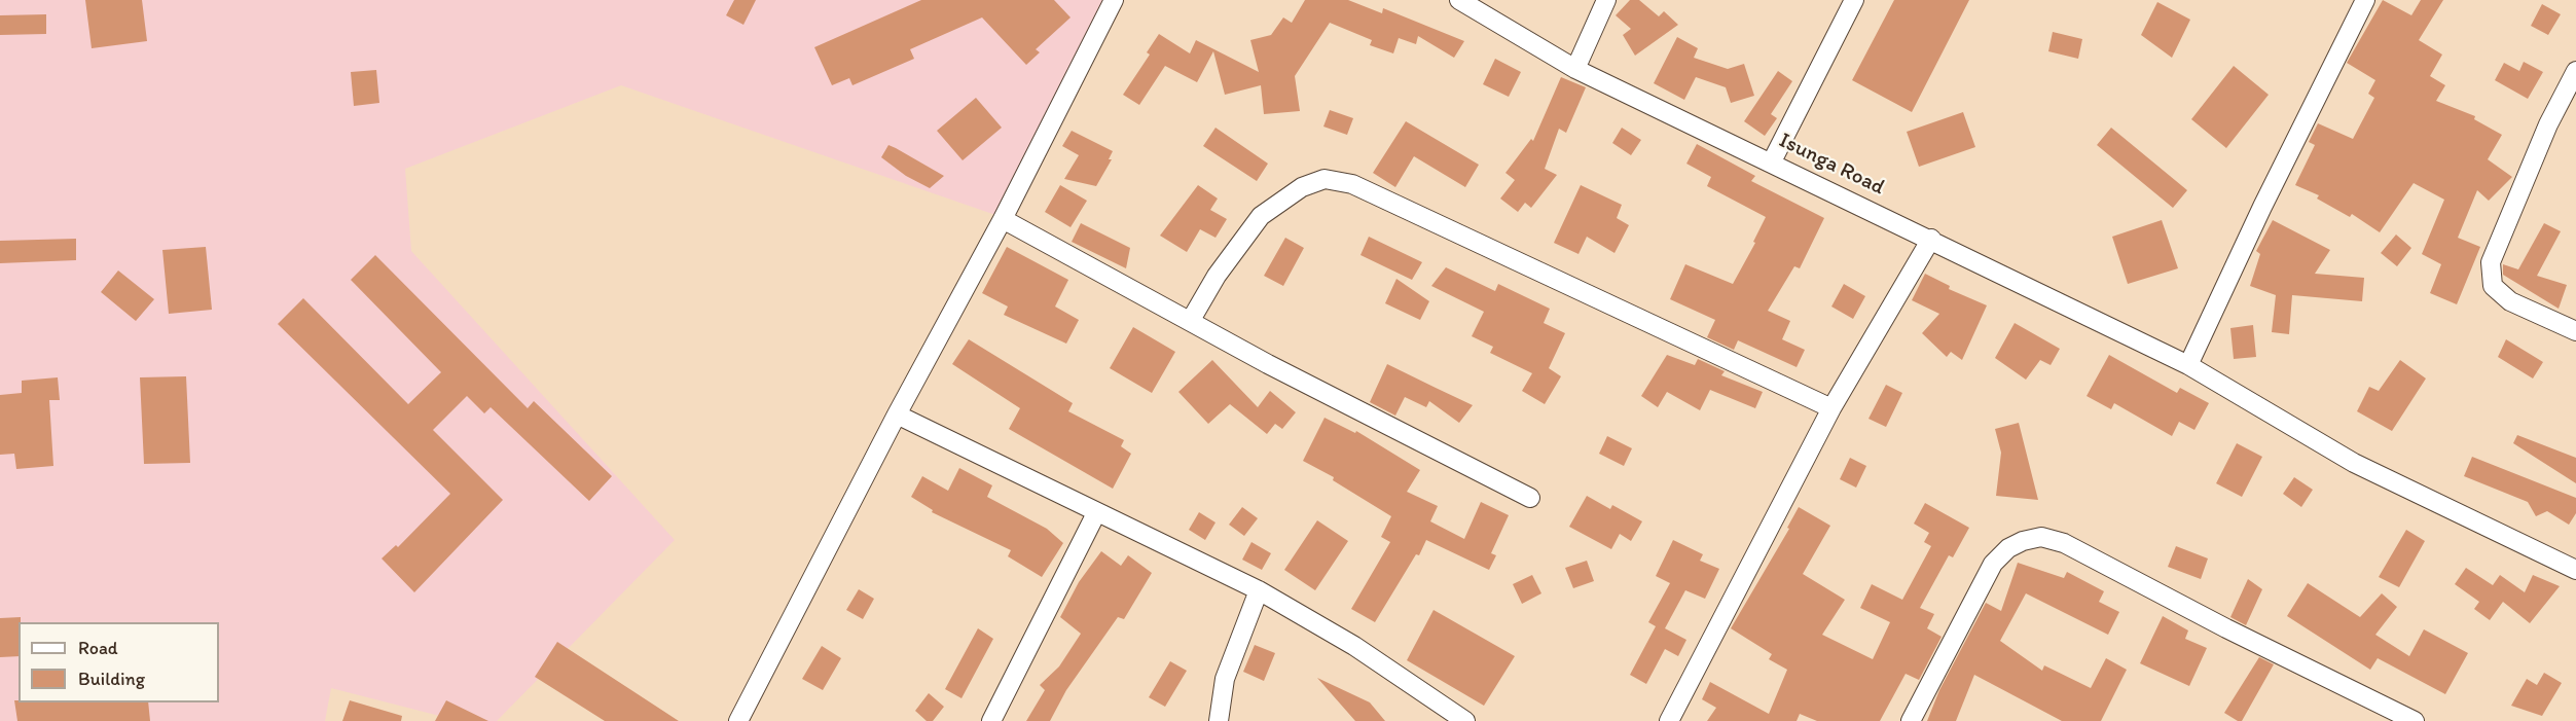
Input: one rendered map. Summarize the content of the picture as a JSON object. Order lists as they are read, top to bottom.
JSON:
{
  "streets": {
    "street": ["Isunga Road"]
  },
  "legend": ["Road", "Building"]
}
